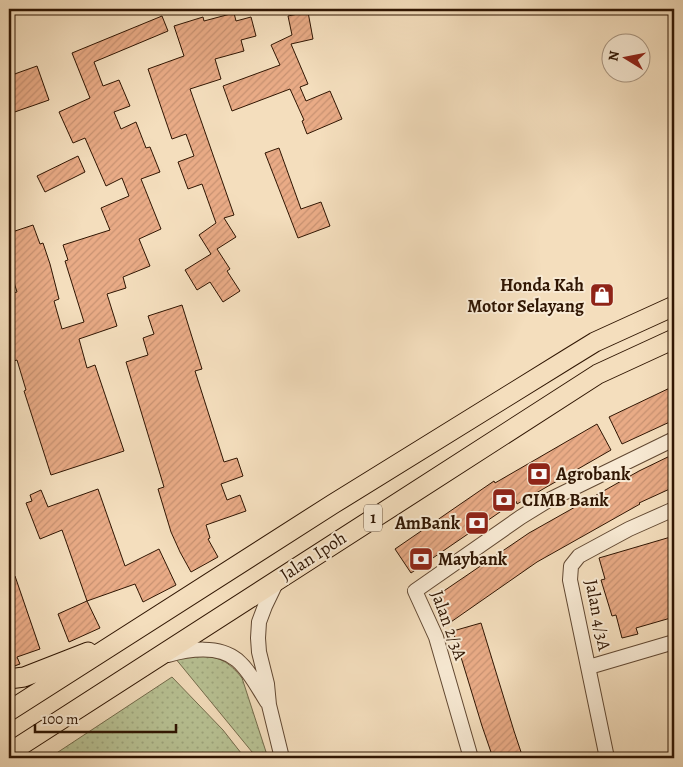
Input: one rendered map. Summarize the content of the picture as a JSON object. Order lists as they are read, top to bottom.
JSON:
{
  "streets": {
    "highway": ["1", "Jalan Ipoh"],
    "street": ["Jalan 4/3A", "Jalan 2/3A"]
  },
  "places": {
    "shop": ["Honda Kah Motor Selayang"],
    "bank": [
      "Agrobank",
      "CIMB Bank",
      "AmBank",
      "Maybank"
    ]
  },
  "scale_bar": "100 m",
  "north": "left"
}
